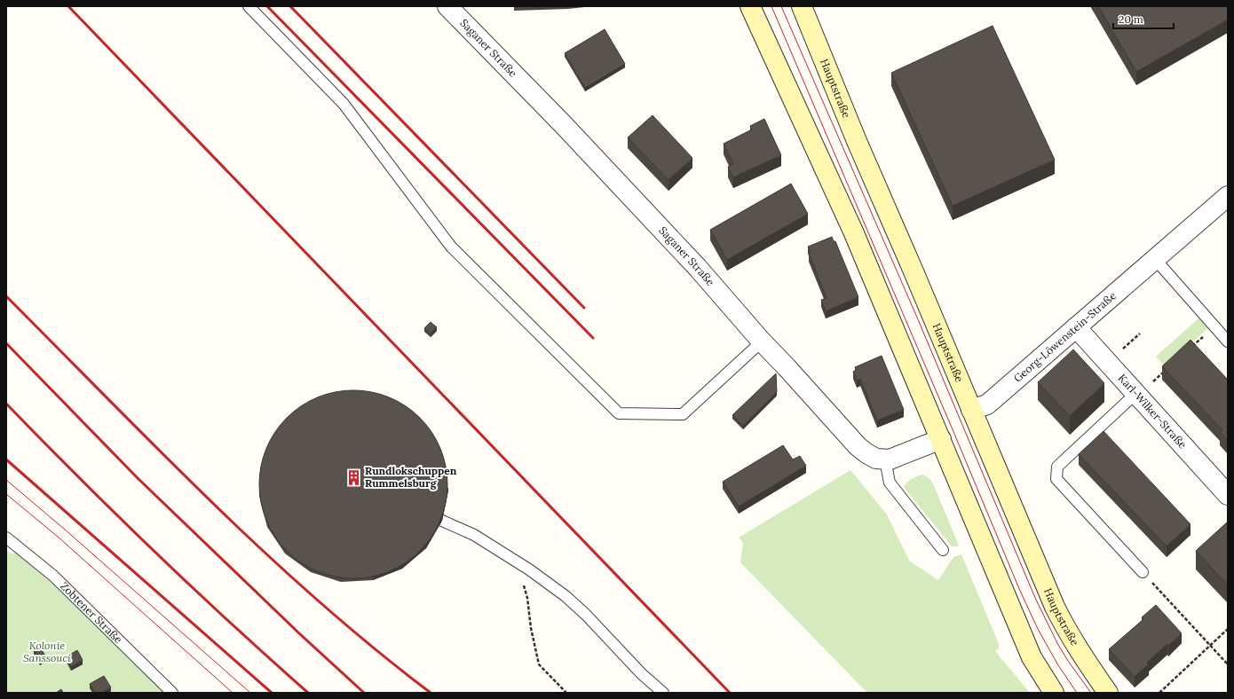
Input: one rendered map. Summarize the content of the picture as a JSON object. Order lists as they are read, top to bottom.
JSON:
{
  "streets": {
    "main road": ["Hauptstraße"],
    "street": ["Saganer Straße", "Georg-Löwenstein-Straße", "Karl-Wilker-Straße"],
    "lane": ["Zobtener Straße"]
  },
  "crossings": [
    ["Hauptstraße", "Georg-Löwenstein-Straße"],
    ["Georg-Löwenstein-Straße", "Karl-Wilker-Straße"]
  ],
  "parks": ["Kolonie Sanssouci"],
  "places": {
    "building": ["Rundlokschuppen Rummelsburg"]
  },
  "scale_bar": "20 m"
}
